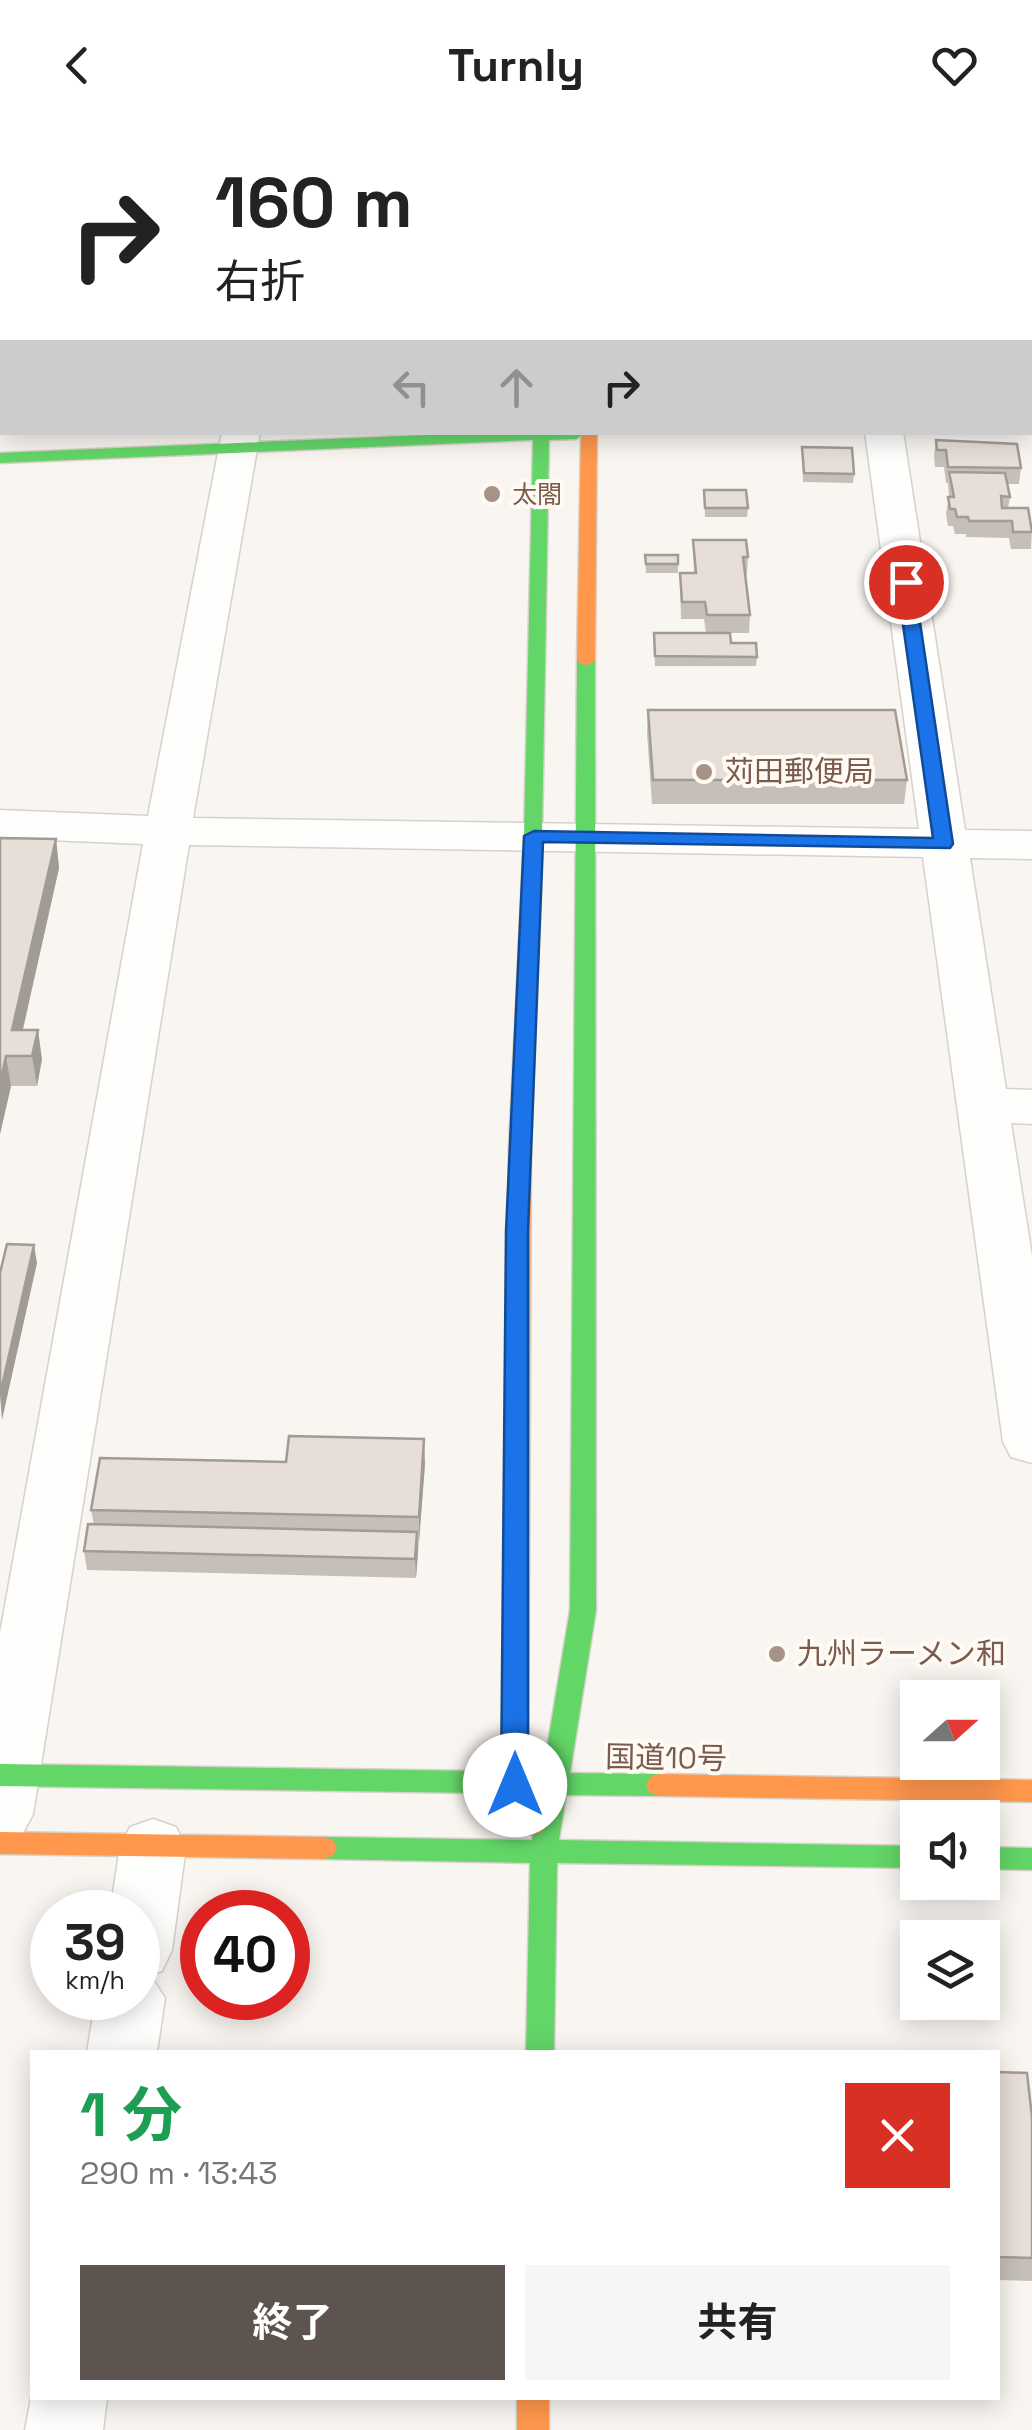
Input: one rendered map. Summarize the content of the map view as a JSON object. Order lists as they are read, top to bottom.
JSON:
{
  "streets": {
    "main road": ["国道10号"]
  },
  "places": ["太閤", "苅田郵便局", "九州ラーメン和"],
  "north": "right",
  "page": {
    "header": "Turnly",
    "turn": ["160 m", "右折"],
    "speed": "39 km/h",
    "limit": "40",
    "heading": ["1 分", "290 m · 13:43"],
    "buttons": ["終了", "共有"]
  }
}
